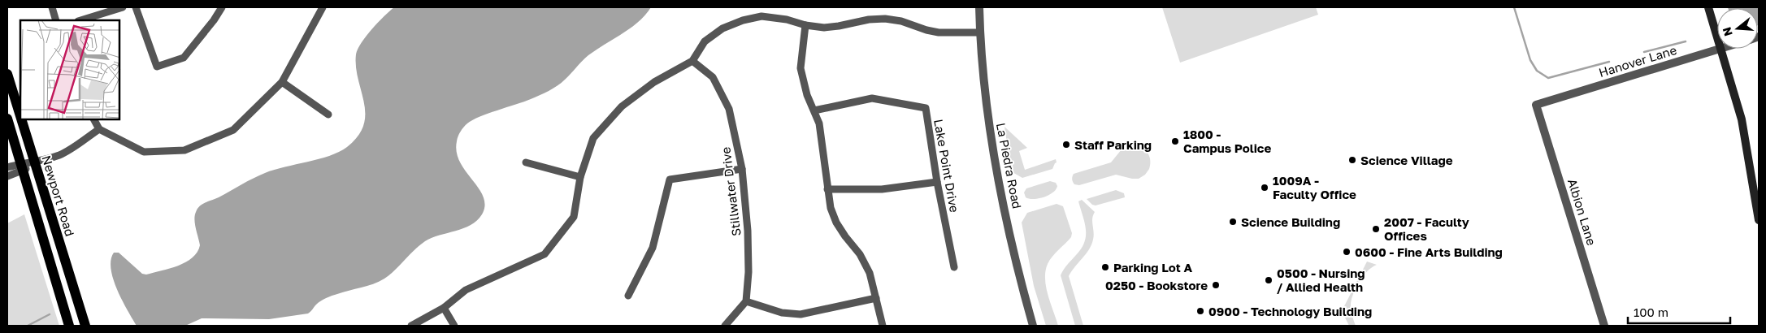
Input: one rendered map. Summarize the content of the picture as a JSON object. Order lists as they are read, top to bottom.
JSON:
{
  "streets": {
    "main road": ["Newport Road"],
    "street": [
      "Hanover Lane",
      "Lake Point Drive",
      "La Piedra Road",
      "Stillwater Drive",
      "Albion Lane"
    ]
  },
  "crossings": [
    ["Hanover Lane", "Albion Lane"]
  ],
  "places": [
    "1800 - Campus Police",
    "Staff Parking",
    "Science Village",
    "1009A - Faculty Office",
    "Science Building",
    "2007 - Faculty Offices",
    "0600 - Fine Arts Building",
    "Parking Lot A",
    "0500 - Nursing / Allied Health",
    "0250 - Bookstore",
    "0900 - Technology Building"
  ],
  "scale_bar": "100 m",
  "north": "left"
}
